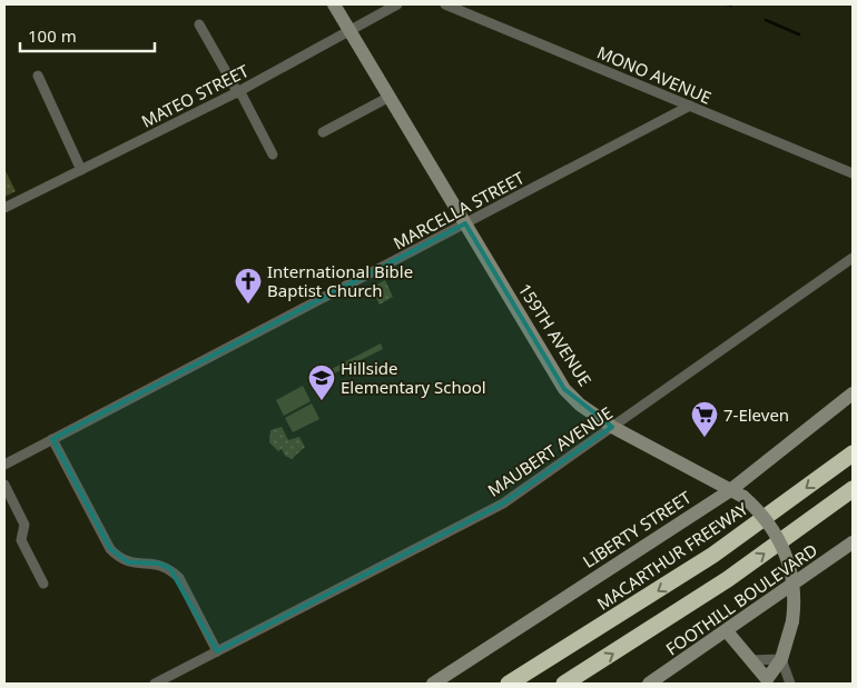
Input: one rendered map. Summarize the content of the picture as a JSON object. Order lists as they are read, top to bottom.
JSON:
{
  "streets": {
    "highway": ["MACARTHUR FREEWAY"],
    "street": [
      "MONO AVENUE",
      "MATEO STREET",
      "MARCELLA STREET",
      "159TH AVENUE",
      "MAUBERT AVENUE",
      "LIBERTY STREET",
      "FOOTHILL BOULEVARD"
    ]
  },
  "crossings": [
    ["MONO AVENUE", "MARCELLA STREET"],
    ["MATEO STREET", "159TH AVENUE"],
    ["MARCELLA STREET", "159TH AVENUE"],
    ["159TH AVENUE", "MAUBERT AVENUE"],
    ["159TH AVENUE", "LIBERTY STREET"]
  ],
  "places": {
    "church": ["International Bible Baptist Church"],
    "school or university": ["Hillside Elementary School"],
    "supermarket": ["7-Eleven"]
  },
  "scale_bar": "100 m"
}
